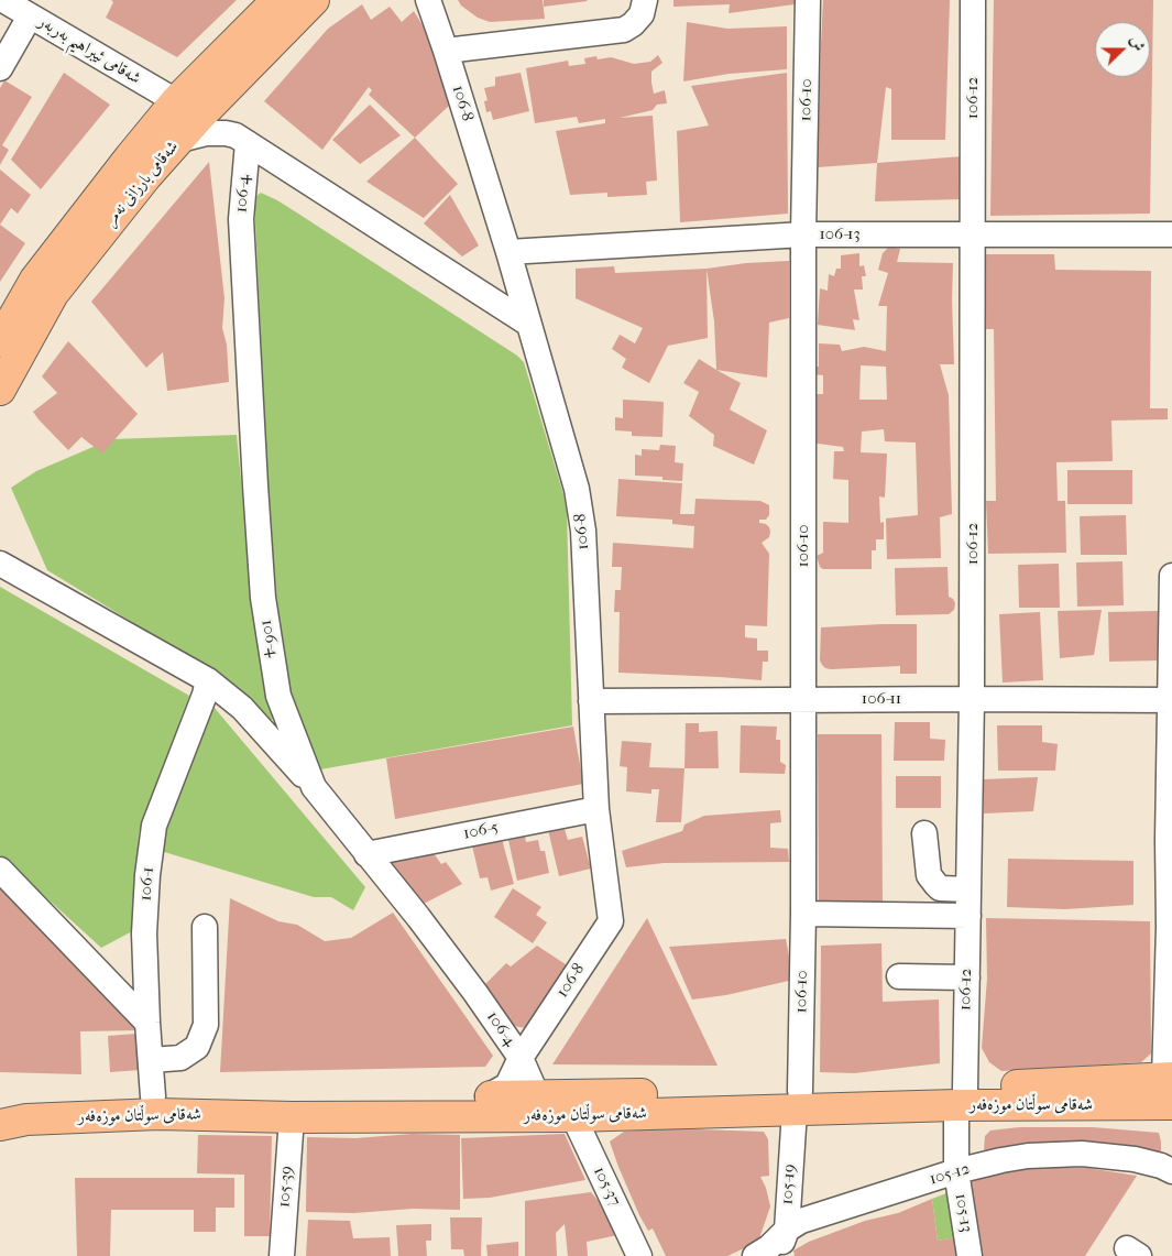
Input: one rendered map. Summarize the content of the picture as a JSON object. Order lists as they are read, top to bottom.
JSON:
{
  "streets": {
    "main road": ["شەقامی بارزانی نەمر", "شەقامی سوڵتان موزەفەر"],
    "street": [
      "شەقامی ئیبراهیم بەربەر",
      "106-12",
      "106-10",
      "106-8",
      "106-4",
      "106-13",
      "106-11",
      "106-5",
      "106-1",
      "105-12",
      "105-19",
      "105-39",
      "105-37",
      "105-13"
    ]
  },
  "crossings": [
    ["شەقامی ئیبراهیم بەربەر", "شەقامی بارزانی نەمر"],
    ["106-12", "106-13"],
    ["106-12", "106-11"],
    ["106-12", "شەقامی سوڵتان موزەفەر"],
    ["106-12", "105-13"],
    ["106-10", "106-13"],
    ["106-10", "106-11"],
    ["106-10", "شەقامی سوڵتان موزەفەر"],
    ["106-10", "105-19"],
    ["106-8", "106-4"],
    ["106-8", "106-13"],
    ["106-8", "106-11"],
    ["106-8", "106-5"],
    ["106-8", "شەقامی سوڵتان موزەفەر"],
    ["106-4", "106-5"],
    ["106-4", "شەقامی سوڵتان موزەفەر"],
    ["106-1", "شەقامی سوڵتان موزەفەر"],
    ["شەقامی سوڵتان موزەفەر", "105-19"],
    ["شەقامی سوڵتان موزەفەر", "105-39"],
    ["شەقامی سوڵتان موزەفەر", "105-37"],
    ["شەقامی سوڵتان موزەفەر", "105-13"],
    ["105-12", "105-19"],
    ["105-12", "105-13"]
  ],
  "north": "right"
}
